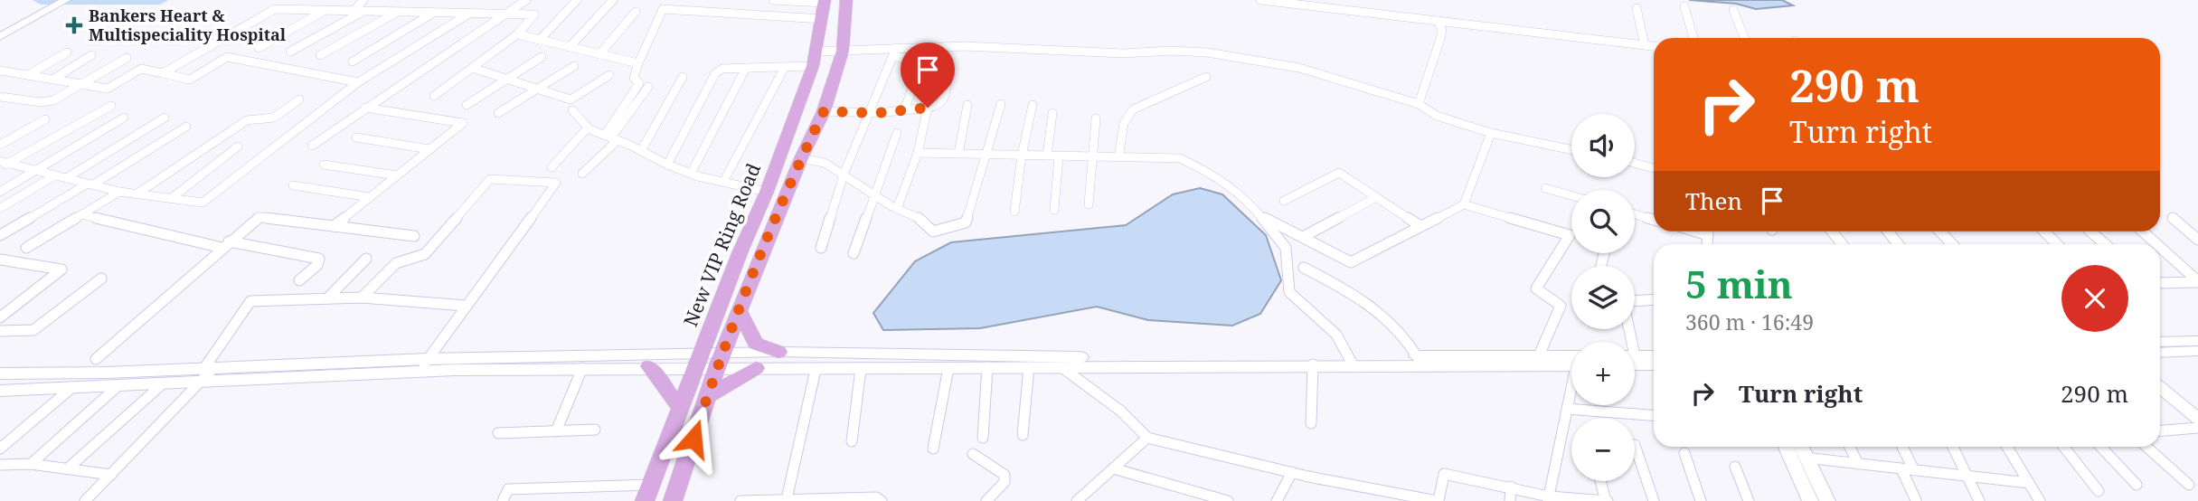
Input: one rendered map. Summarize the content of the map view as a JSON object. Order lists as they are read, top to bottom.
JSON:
{
  "streets": {
    "main road": ["New VIP Ring Road"]
  },
  "places": {
    "health": ["Bankers Heart & Multispeciality Hospital"]
  },
  "page": {
    "turn": ["290 m", "Turn right"],
    "map_buttons": ["+", "−"],
    "then": "Then",
    "heading": ["5 min", "360 m · 16:49"],
    "list": [
      {
        "name": "Turn right",
        "value": "290 m"
      }
    ]
  }
}
